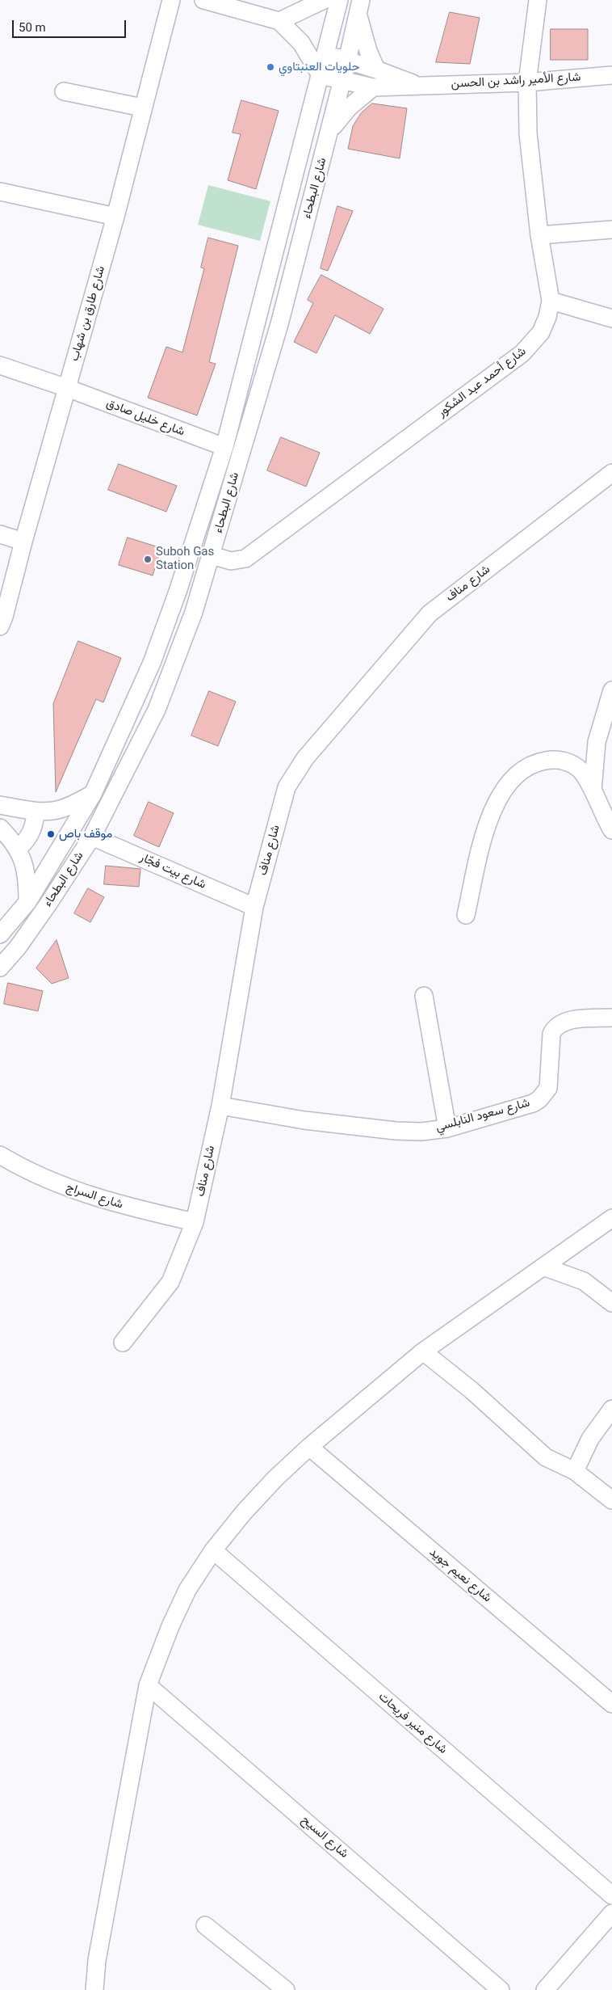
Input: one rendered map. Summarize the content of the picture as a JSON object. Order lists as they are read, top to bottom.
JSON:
{
  "streets": {
    "street": [
      "شارع الأمير راشد بن الحسن",
      "شارع البطحاء",
      "شارع طارق بن شهاب",
      "شارع أحمد عبد الشكور",
      "شارع خليل صادق",
      "شارع مناف",
      "شارع بيت فجّار",
      "شارع سعود النابلسي",
      "شارع السراج",
      "شارع نعيم جويد",
      "شارع منير فريحات",
      "شارع السيح"
    ]
  },
  "crossings": [
    ["شارع الأمير راشد بن الحسن", "شارع البطحاء"],
    ["شارع الأمير راشد بن الحسن", "شارع أحمد عبد الشكور"],
    ["شارع البطحاء", "شارع أحمد عبد الشكور"],
    ["شارع البطحاء", "شارع خليل صادق"],
    ["شارع البطحاء", "شارع بيت فجّار"],
    ["شارع طارق بن شهاب", "شارع خليل صادق"],
    ["شارع مناف", "شارع بيت فجّار"],
    ["شارع مناف", "شارع سعود النابلسي"],
    ["شارع مناف", "شارع السراج"]
  ],
  "places": ["حلويات العنبتاوي", "Suboh Gas Station", "موقف باص"],
  "scale_bar": "50 m"
}
